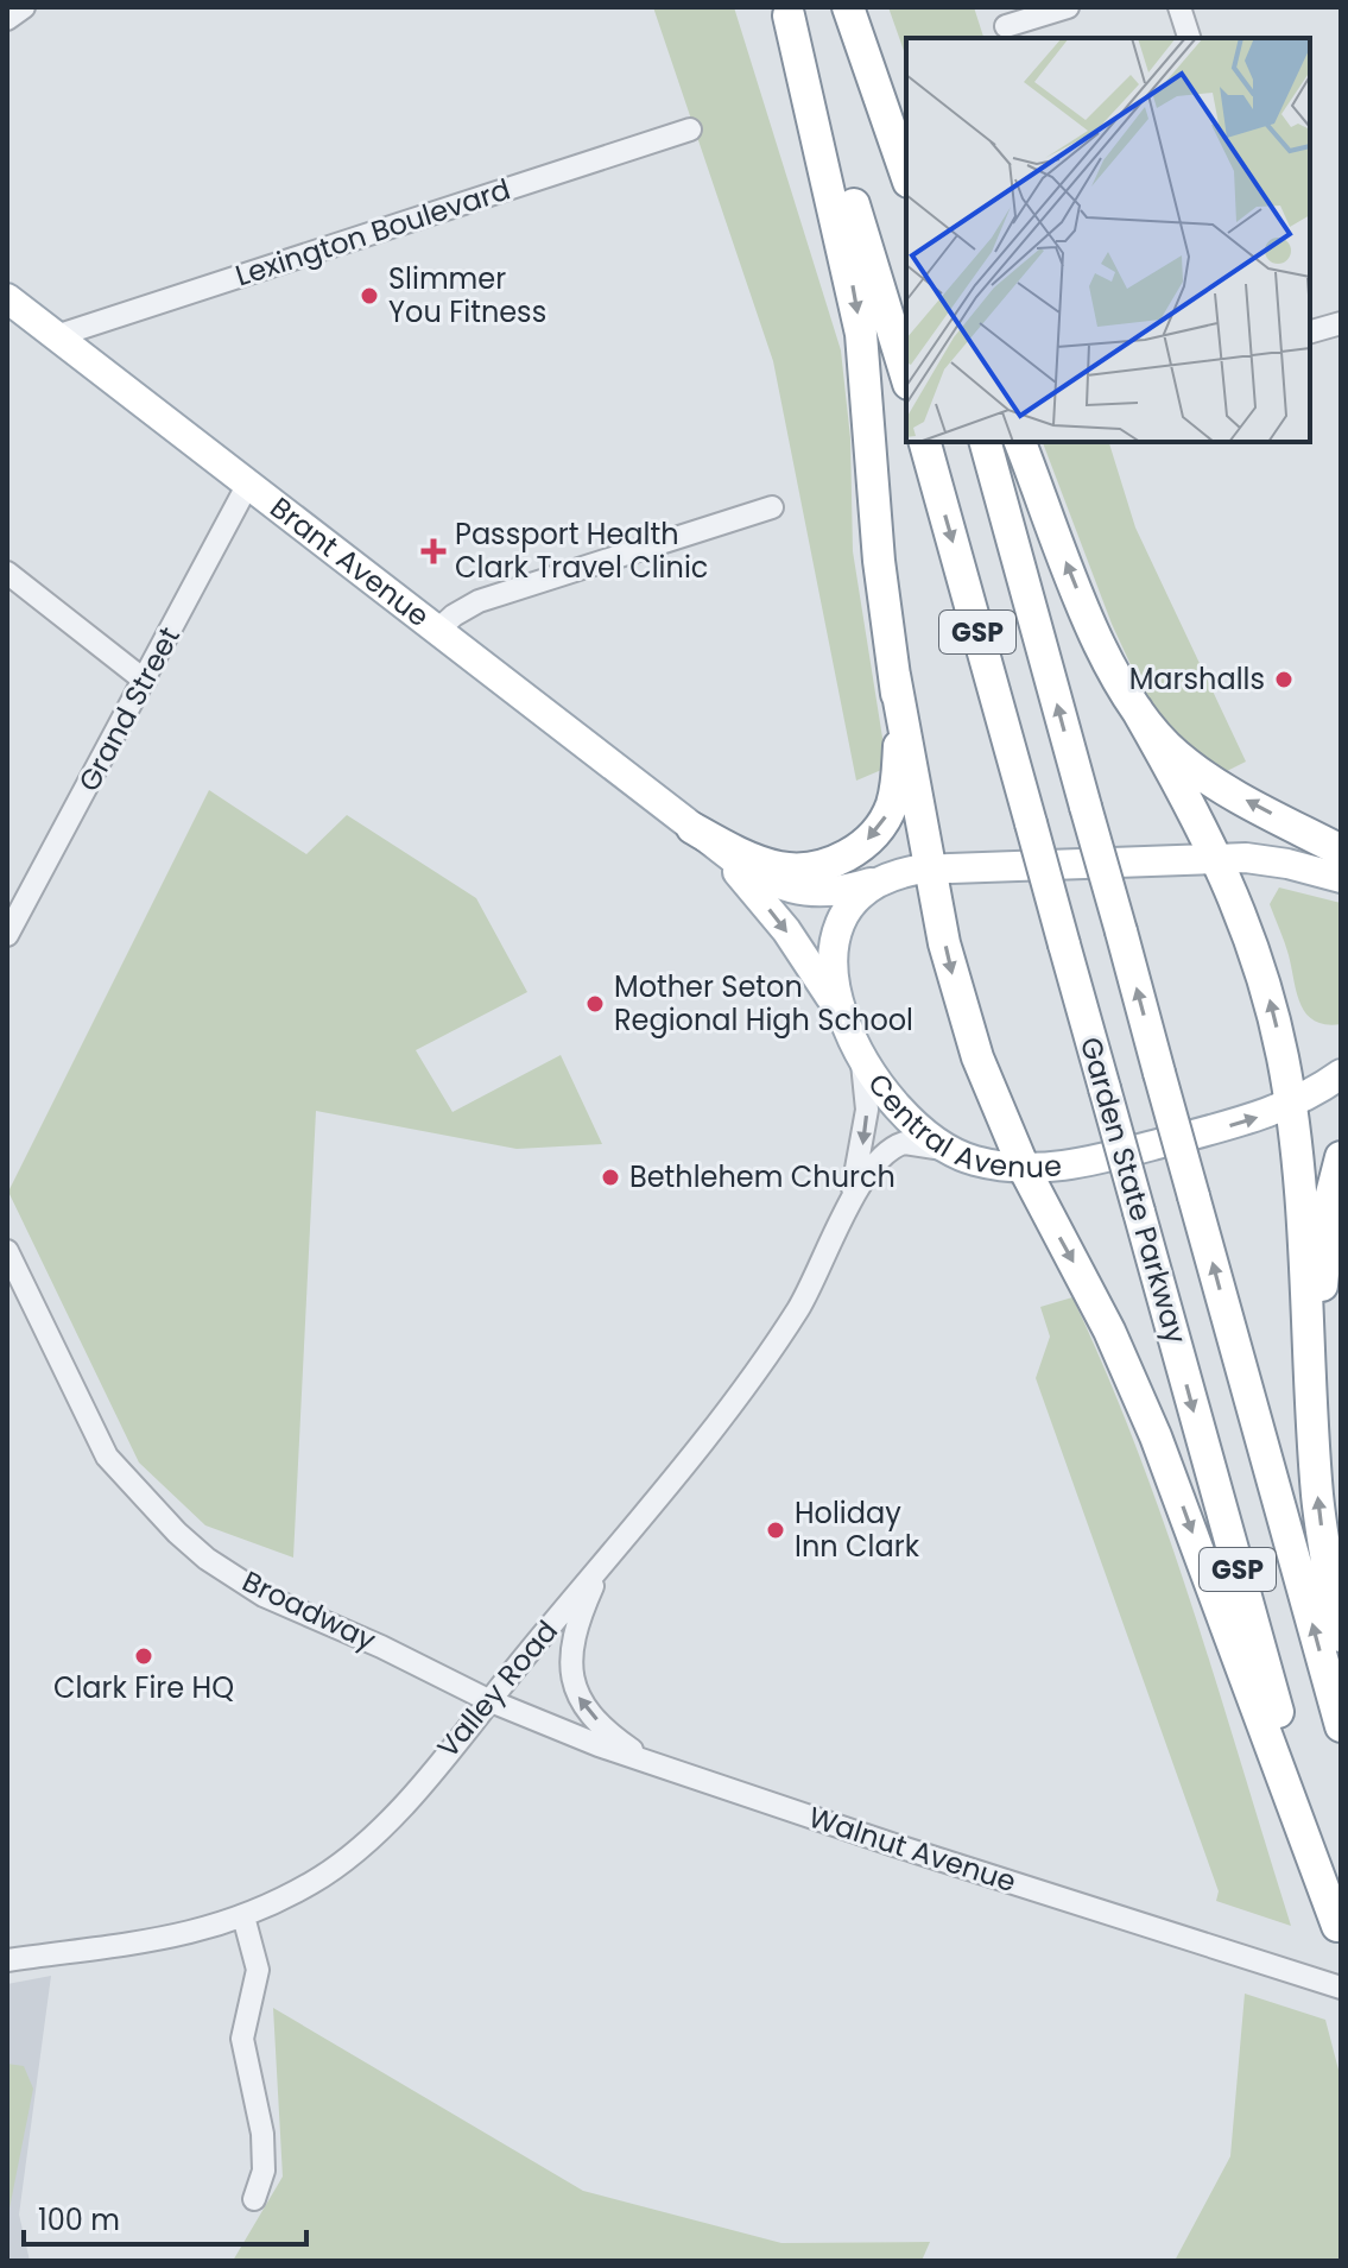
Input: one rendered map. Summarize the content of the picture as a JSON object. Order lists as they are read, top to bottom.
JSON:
{
  "streets": {
    "highway": ["GSP", "Garden State Parkway"],
    "main road": ["Brant Avenue", "Central Avenue"],
    "street": [
      "Lexington Boulevard",
      "Grand Street",
      "Broadway",
      "Valley Road",
      "Walnut Avenue"
    ]
  },
  "crossings": [
    ["Lexington Boulevard", "Brant Avenue"],
    ["Brant Avenue", "Grand Street"],
    ["Brant Avenue", "Central Avenue"],
    ["Brant Avenue", "Valley Road"],
    ["Central Avenue", "Valley Road"],
    ["Broadway", "Valley Road"],
    ["Broadway", "Walnut Avenue"],
    ["Valley Road", "Walnut Avenue"]
  ],
  "places": {
    "other": [
      "Slimmer You Fitness",
      "Marshalls",
      "Mother Seton Regional High School",
      "Bethlehem Church",
      "Holiday Inn Clark",
      "Clark Fire HQ"
    ],
    "health": ["Passport Health Clark Travel Clinic"]
  },
  "scale_bar": "100 m"
}
